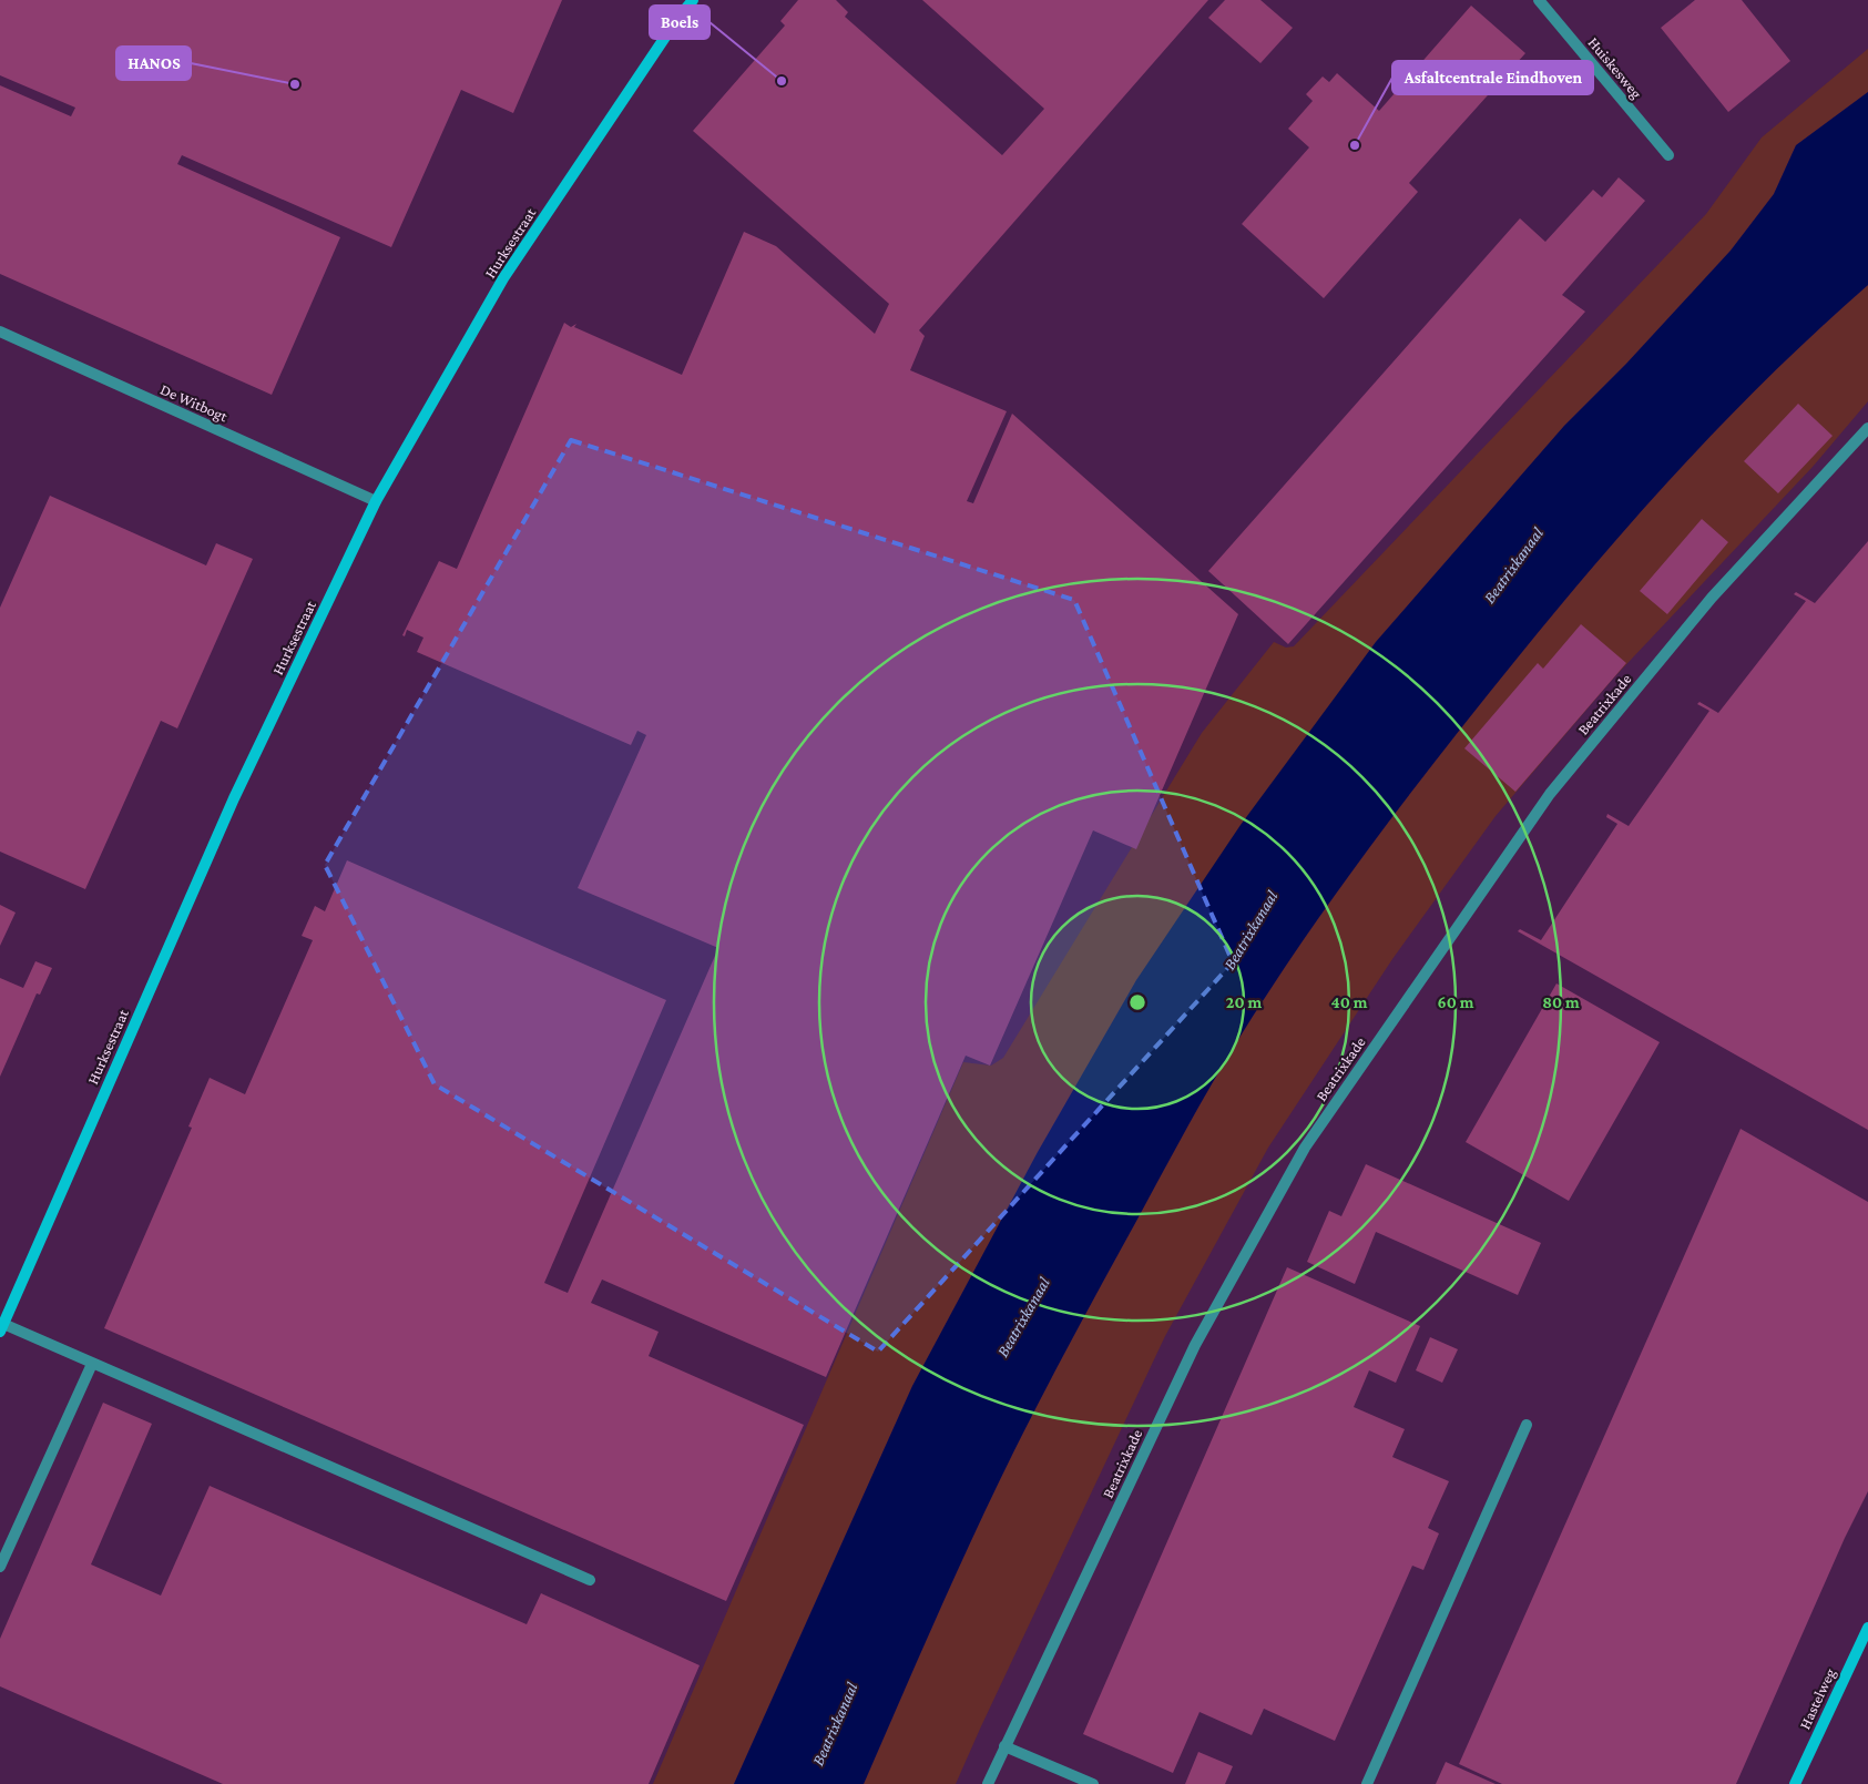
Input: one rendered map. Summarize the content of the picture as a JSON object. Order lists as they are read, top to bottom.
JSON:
{
  "streets": {
    "street": [
      "Huiskesweg",
      "Hurksestraat",
      "De Witbogt",
      "Beatrixkade",
      "Hastelweg"
    ]
  },
  "crossings": [
    ["Hurksestraat", "De Witbogt"]
  ],
  "water": ["Beatrixkanaal"],
  "places": ["Boels", "HANOS", "Asfaltcentrale Eindhoven"],
  "rings": [
    "20 m",
    "40 m",
    "60 m",
    "80 m"
  ]
}
